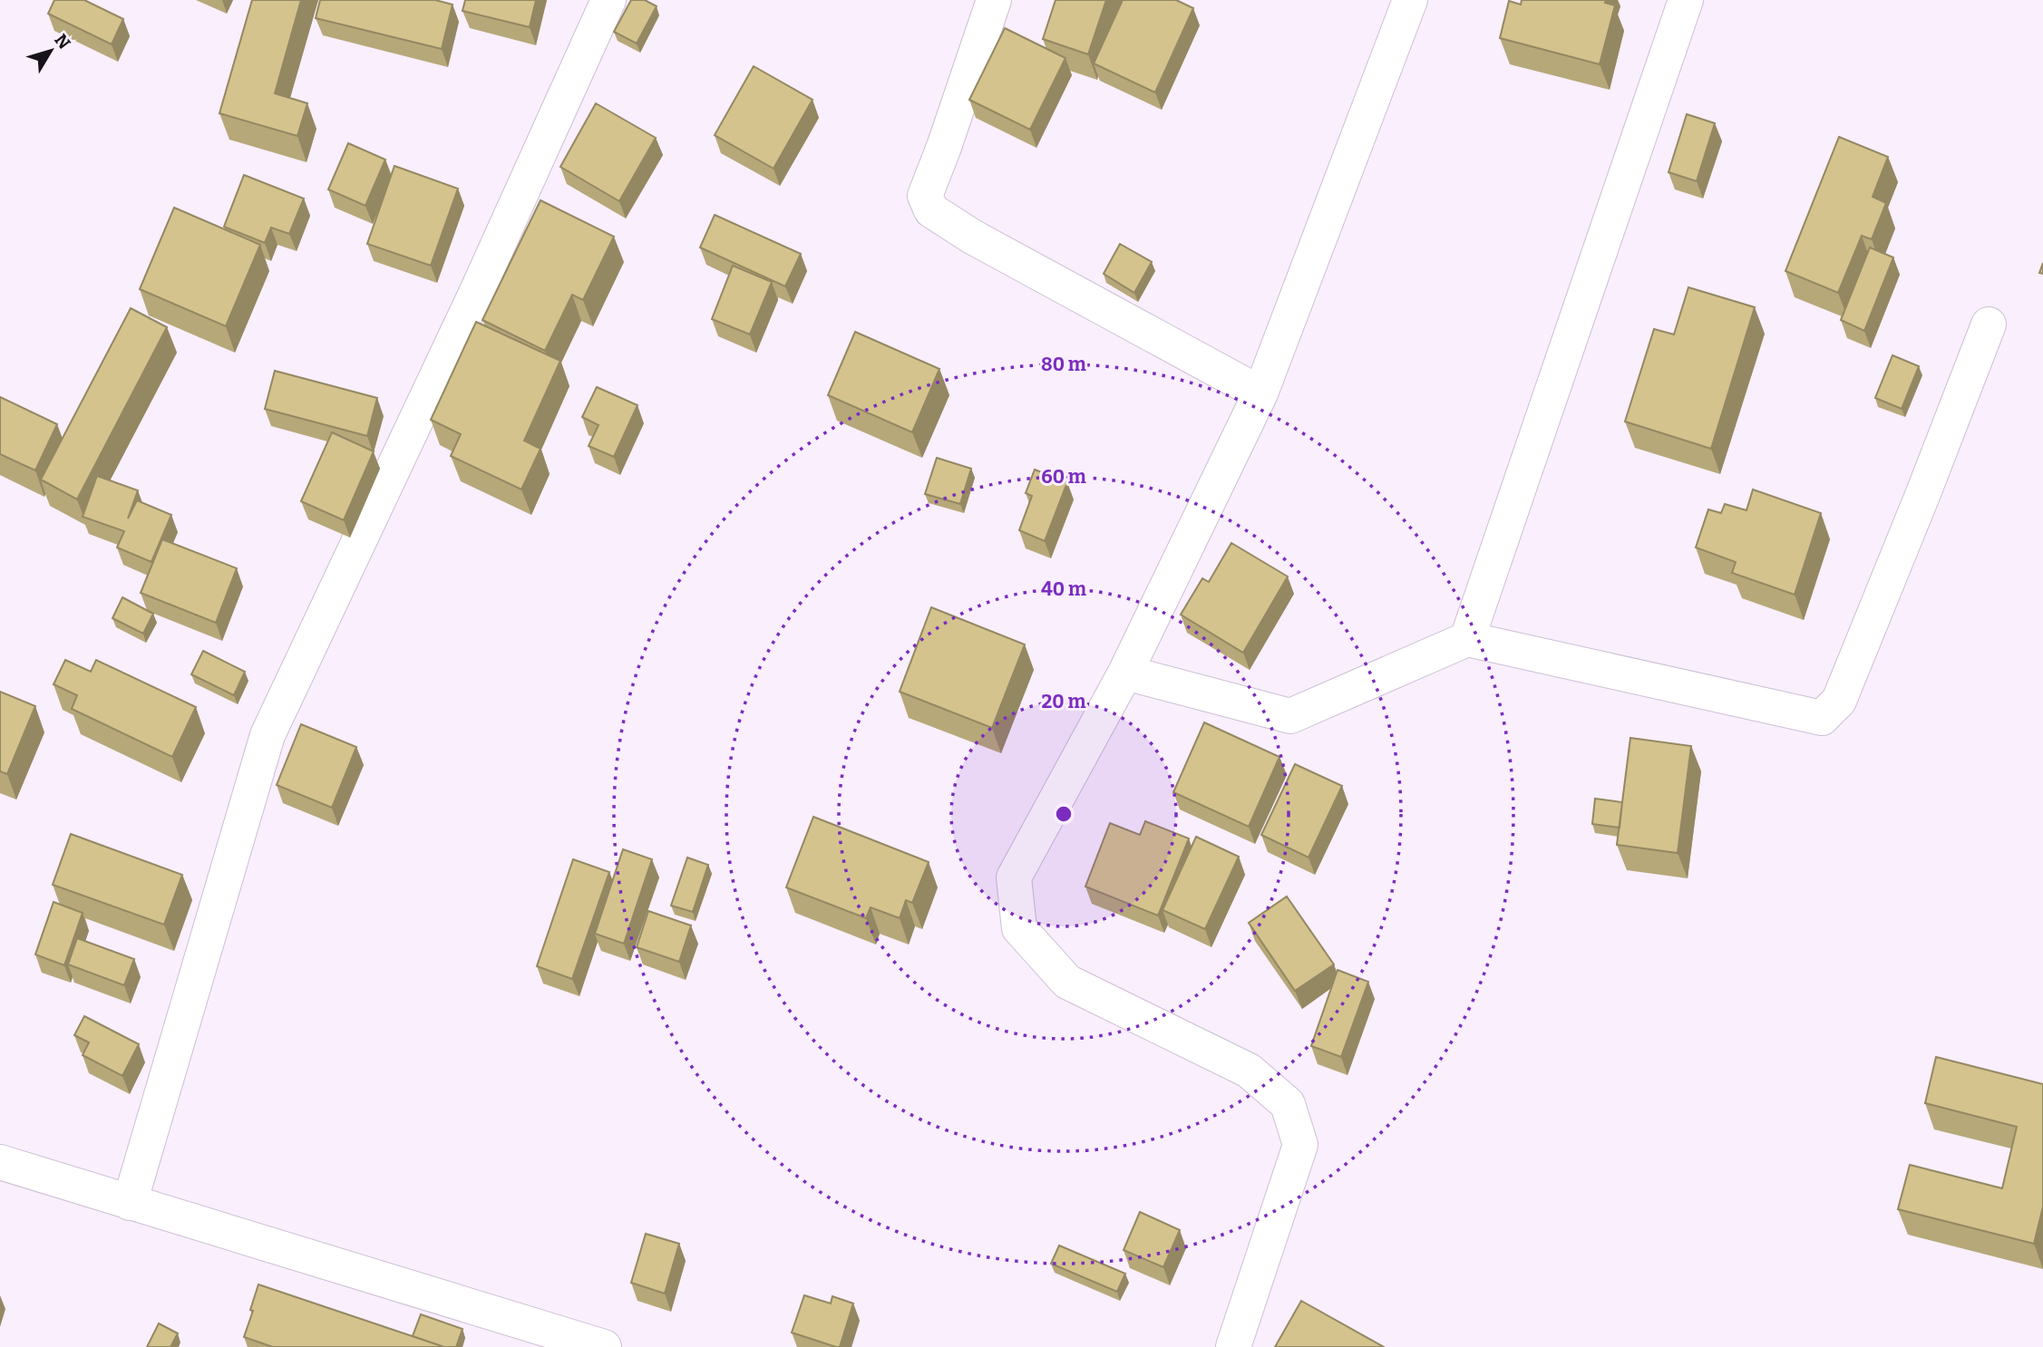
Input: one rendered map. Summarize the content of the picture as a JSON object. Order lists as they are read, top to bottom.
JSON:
{
  "north": "top right",
  "rings": [
    "80 m",
    "60 m",
    "40 m",
    "20 m"
  ]
}
